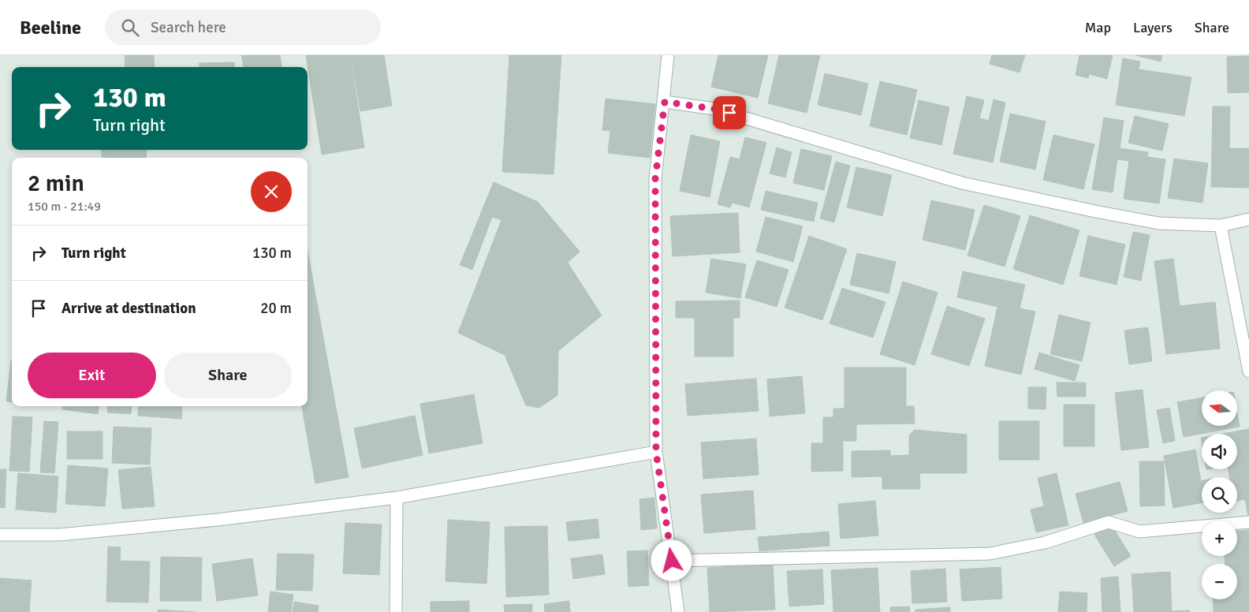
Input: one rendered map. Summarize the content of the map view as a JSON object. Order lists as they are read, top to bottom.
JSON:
{
  "north": "left",
  "page": {
    "header": "Beeline",
    "search": "Search here",
    "nav": ["Map", "Layers", "Share"],
    "turn": ["130 m", "Turn right"],
    "heading": ["2 min", "150 m · 21:49"],
    "list": [
      {
        "name": "Turn right",
        "value": "130 m"
      },
      {
        "name": "Arrive at destination",
        "value": "20 m"
      }
    ],
    "buttons": ["Exit", "Share"],
    "map_buttons": ["+", "−"]
  }
}
